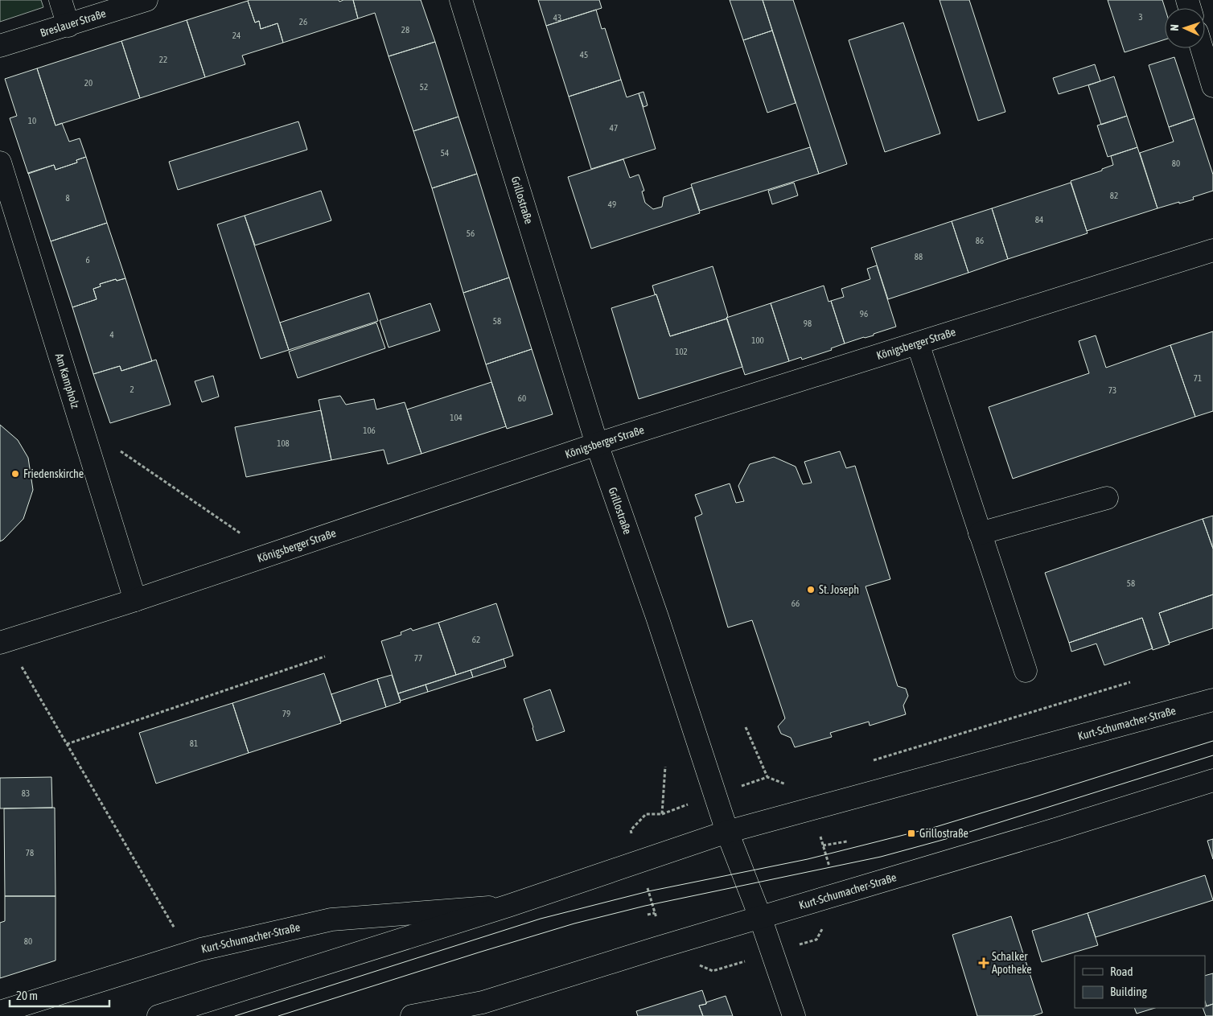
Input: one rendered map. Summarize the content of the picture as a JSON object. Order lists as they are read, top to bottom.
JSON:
{
  "streets": {
    "street": [
      "Breslauer Straße",
      "Grillostraße",
      "Königsberger Straße",
      "Am Kampholz",
      "Kurt-Schumacher-Straße"
    ]
  },
  "crossings": [
    ["Grillostraße", "Königsberger Straße"],
    ["Grillostraße", "Kurt-Schumacher-Straße"],
    ["Königsberger Straße", "Am Kampholz"]
  ],
  "places": {
    "other": ["Friedenskirche", "St. Joseph"],
    "transit": ["Grillostraße"],
    "health": ["Schalker Apotheke"]
  },
  "house_numbers": [
    "3",
    "43",
    "26",
    "28",
    "24",
    "45",
    "22",
    "20",
    "52",
    "10",
    "47",
    "54",
    "80",
    "82",
    "8",
    "49",
    "84",
    "56",
    "86",
    "88",
    "6",
    "96",
    "58",
    "98",
    "4",
    "100",
    "102",
    "71",
    "2",
    "73",
    "60",
    "104",
    "106",
    "108",
    "58",
    "66",
    "62",
    "77",
    "79",
    "81",
    "83",
    "78",
    "80"
  ],
  "legend": ["Road", "Building"],
  "scale_bar": "20 m",
  "north": "left"
}
